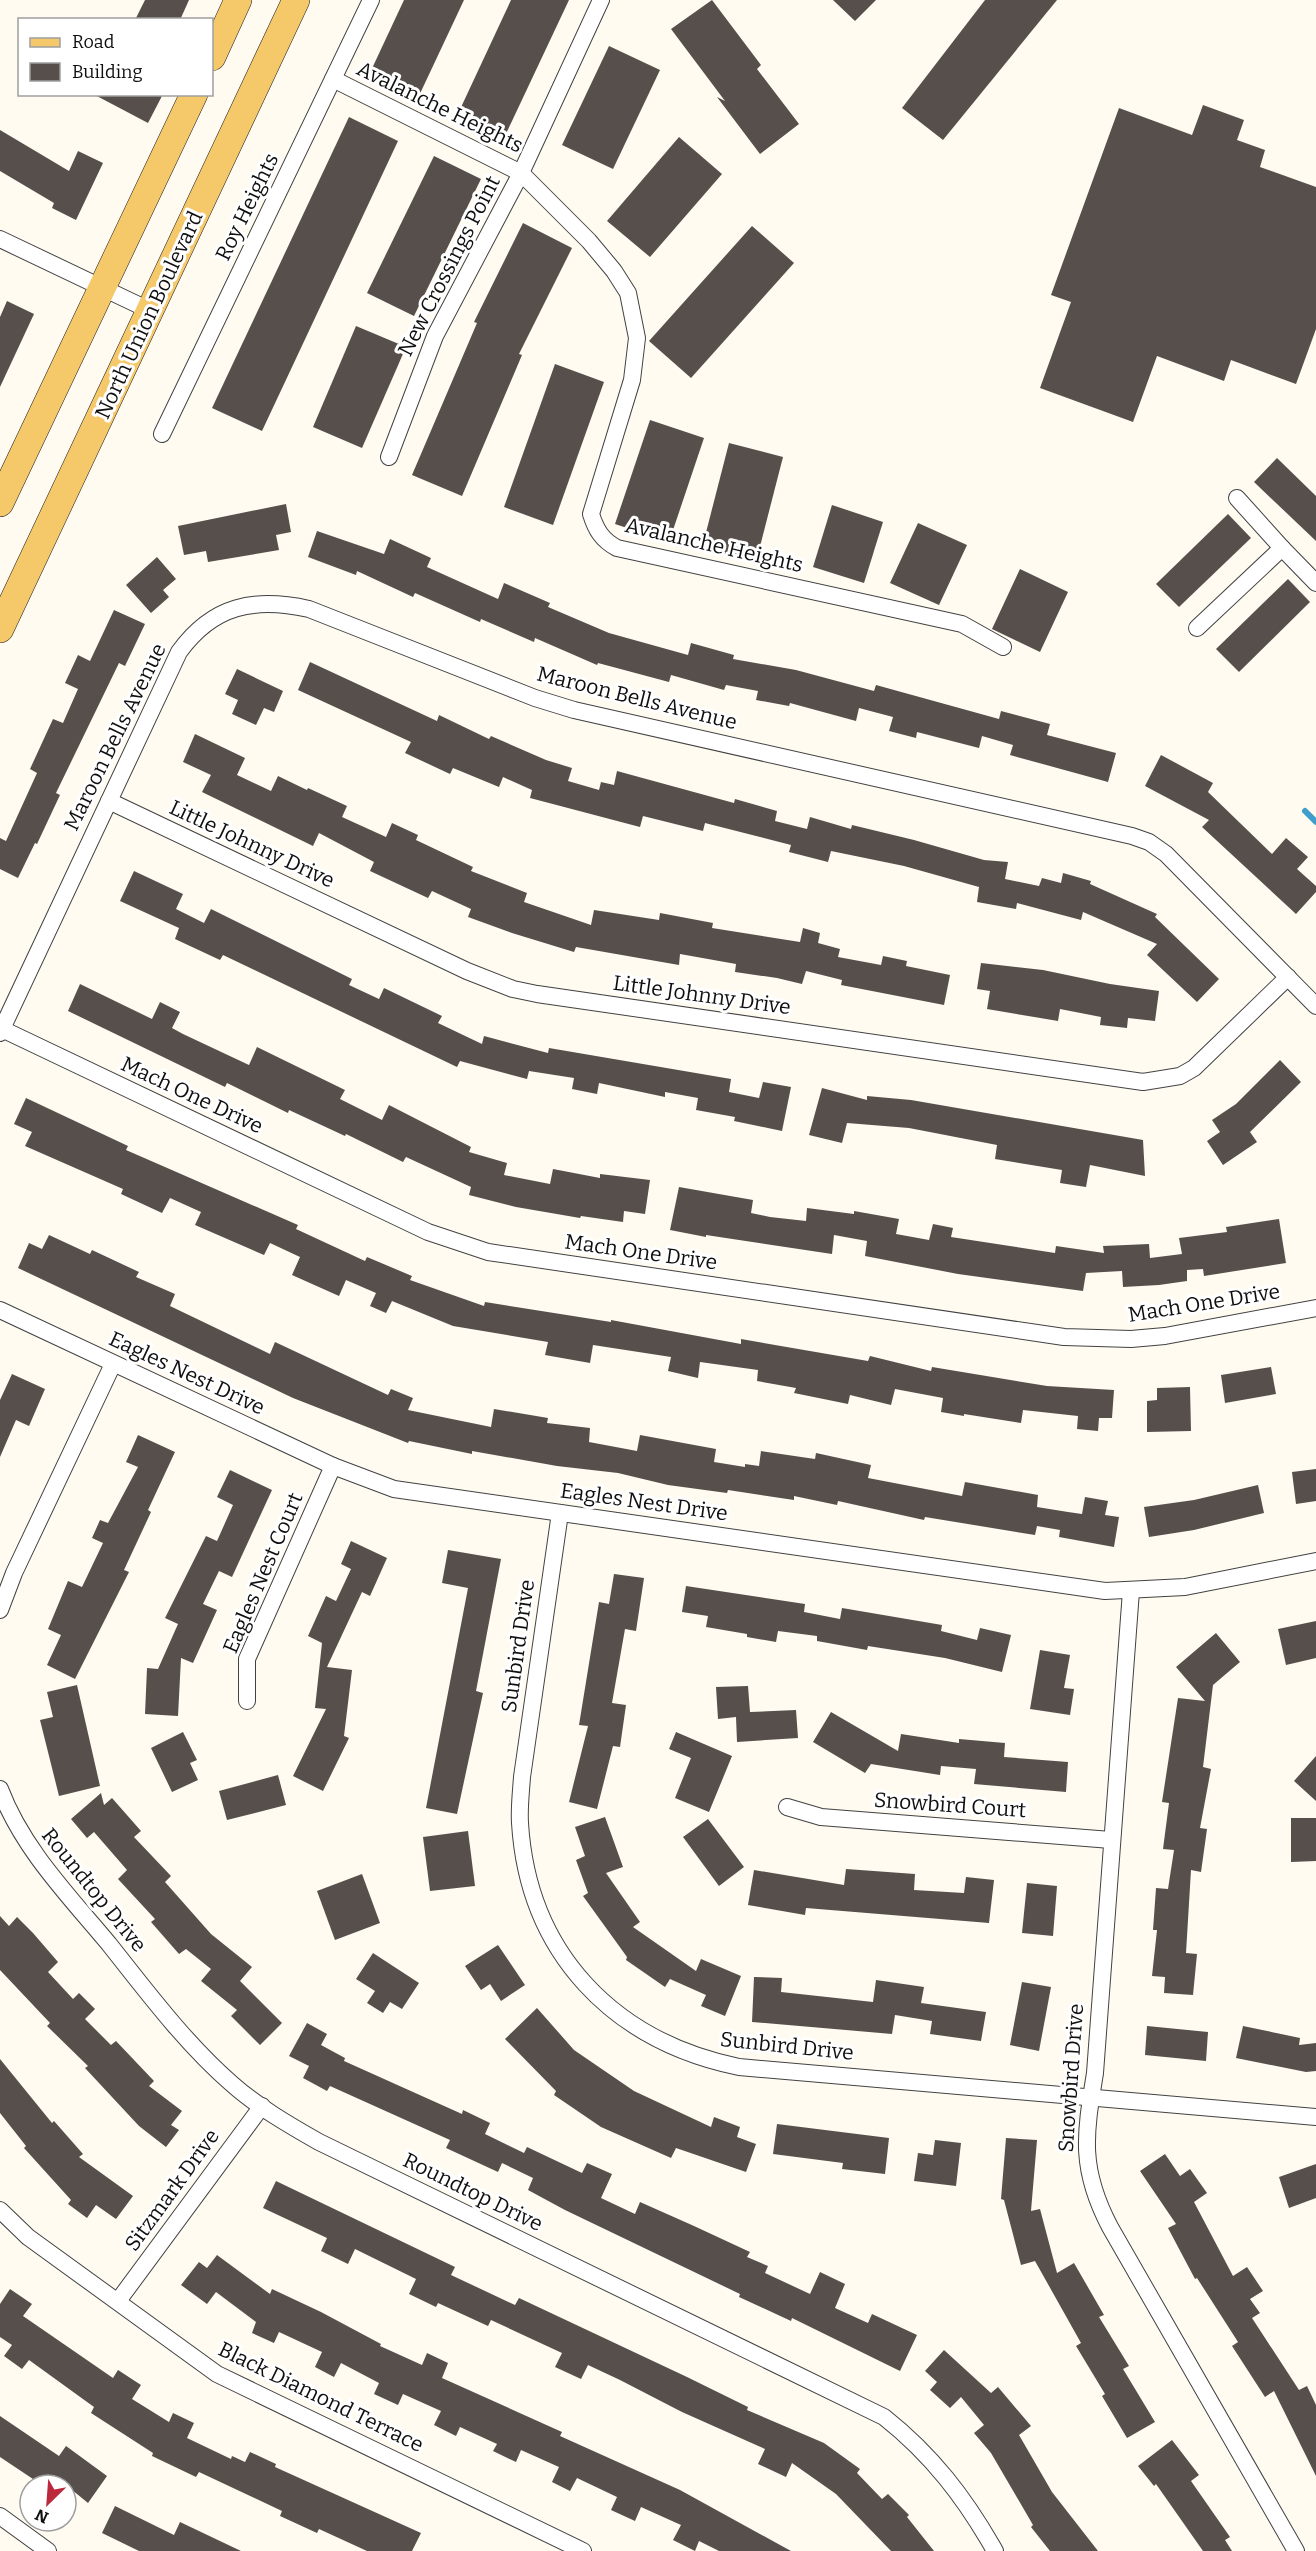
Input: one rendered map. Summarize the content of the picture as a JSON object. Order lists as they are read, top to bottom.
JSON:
{
  "streets": {
    "main road": ["North Union Boulevard"],
    "street": [
      "Avalanche Heights",
      "Roy Heights",
      "New Crossings Point",
      "Maroon Bells Avenue",
      "Little Johnny Drive",
      "Mach One Drive",
      "Eagles Nest Drive",
      "Eagles Nest Court",
      "Sunbird Drive",
      "Snowbird Court",
      "Roundtop Drive",
      "Snowbird Drive",
      "Sitzmark Drive",
      "Black Diamond Terrace"
    ]
  },
  "crossings": [
    ["Avalanche Heights", "Roy Heights"],
    ["Avalanche Heights", "New Crossings Point"],
    ["Maroon Bells Avenue", "Little Johnny Drive"],
    ["Maroon Bells Avenue", "Mach One Drive"],
    ["Eagles Nest Drive", "Eagles Nest Court"],
    ["Eagles Nest Drive", "Sunbird Drive"],
    ["Eagles Nest Drive", "Snowbird Drive"],
    ["Sunbird Drive", "Snowbird Drive"],
    ["Snowbird Court", "Snowbird Drive"],
    ["Roundtop Drive", "Sitzmark Drive"],
    ["Sitzmark Drive", "Black Diamond Terrace"]
  ],
  "legend": ["Road", "Building"],
  "north": "bottom left"
}
